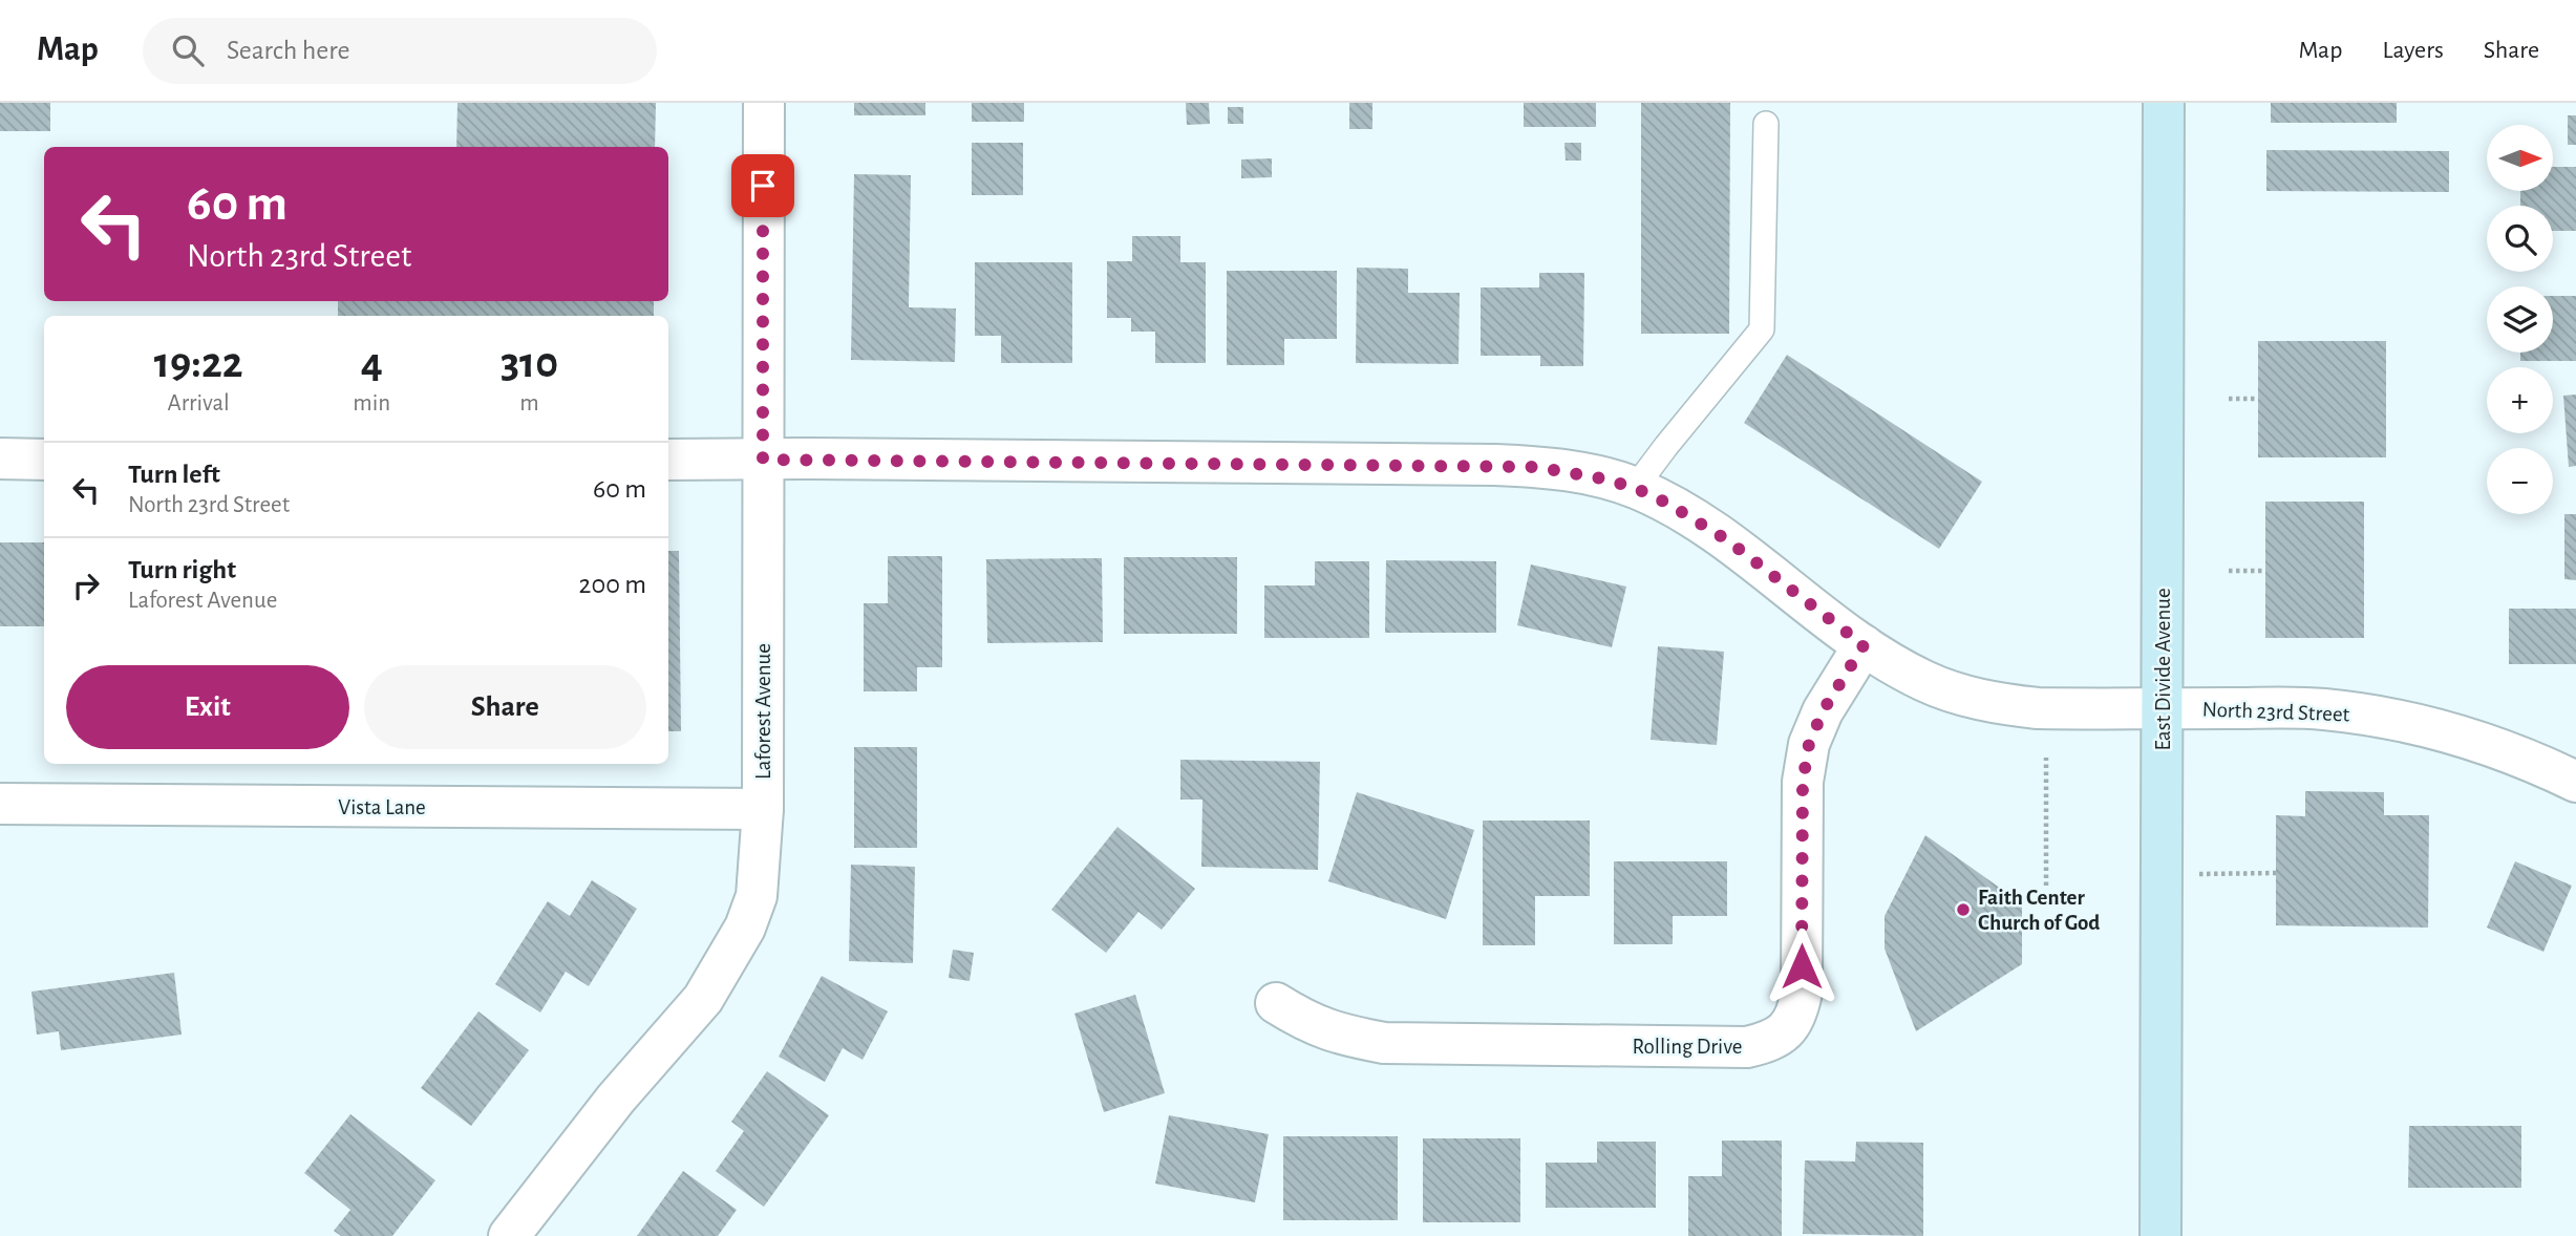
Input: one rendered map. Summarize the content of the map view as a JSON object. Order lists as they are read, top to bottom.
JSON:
{
  "streets": {
    "street": [
      "East Divide Avenue",
      "Laforest Avenue",
      "North 23rd Street",
      "Vista Lane",
      "Rolling Drive"
    ]
  },
  "crossings": [
    ["East Divide Avenue", "North 23rd Street"],
    ["Laforest Avenue", "North 23rd Street"],
    ["Laforest Avenue", "Vista Lane"],
    ["North 23rd Street", "Rolling Drive"]
  ],
  "places": ["Faith Center Church of God"],
  "north": "right",
  "page": {
    "header": "Map",
    "search": "Search here",
    "nav": ["Map", "Layers", "Share"],
    "map_buttons": ["+", "−"],
    "turn": ["60 m", "North 23rd Street"],
    "eta": [
      "19:22",
      "Arrival",
      "4",
      "min",
      "310",
      "m"
    ],
    "list": [
      {
        "name": "Turn left",
        "note": "North 23rd Street",
        "value": "60 m"
      },
      {
        "name": "Turn right",
        "note": "Laforest Avenue",
        "value": "200 m"
      }
    ],
    "buttons": ["Exit", "Share"]
  }
}
